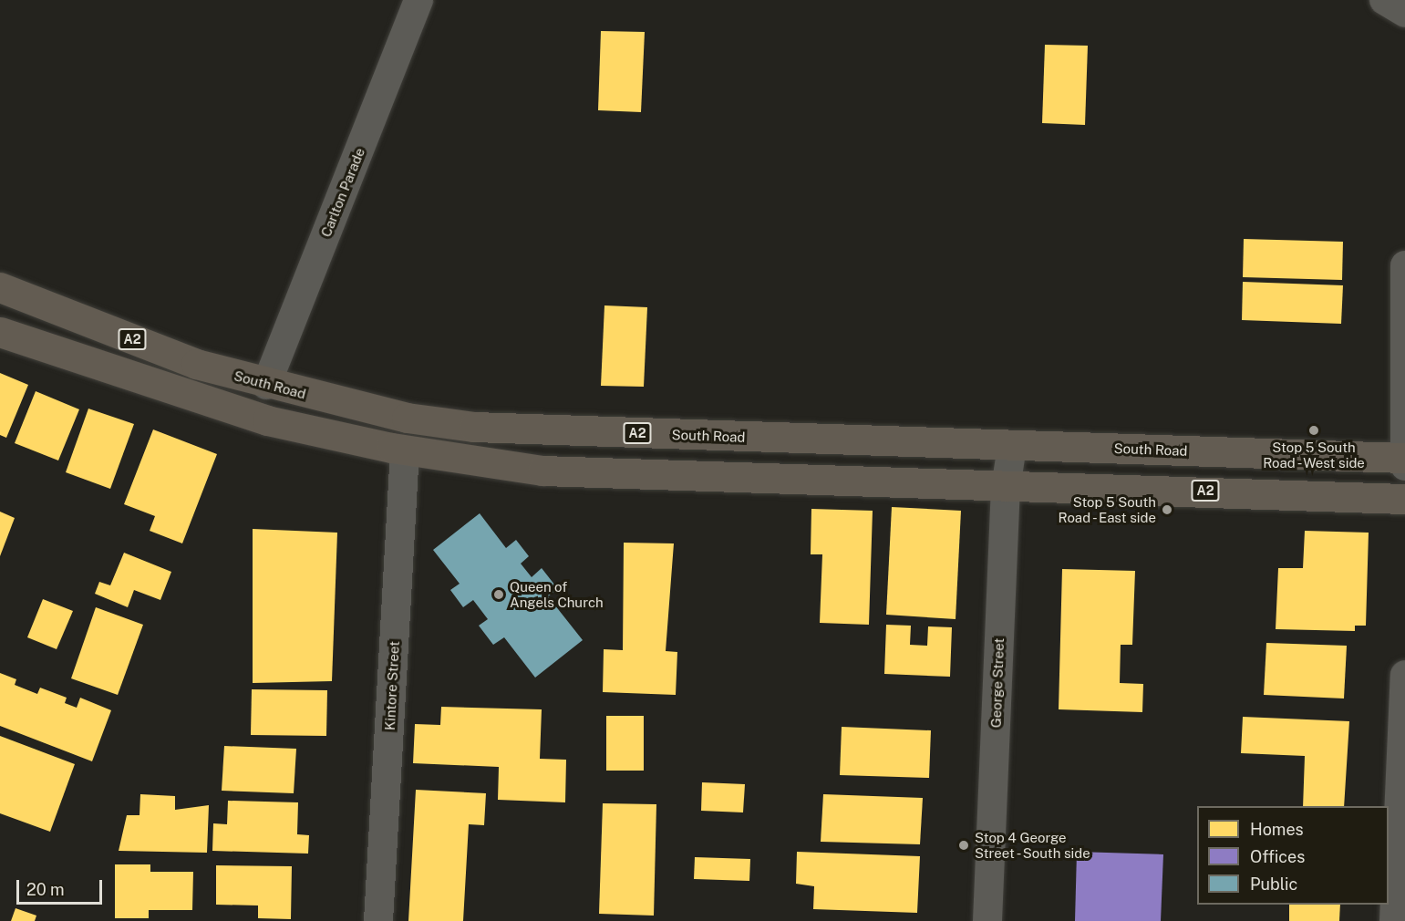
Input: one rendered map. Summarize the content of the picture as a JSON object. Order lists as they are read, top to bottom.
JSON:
{
  "streets": {
    "highway": ["A2", "South Road"],
    "street": ["Carlton Parade", "George Street", "Kintore Street"]
  },
  "crossings": [
    ["Carlton Parade", "South Road"],
    ["A2", "George Street"],
    ["A2", "Kintore Street"],
    ["South Road", "George Street"]
  ],
  "places": [
    "Stop 5 South Road - West side",
    "Stop 5 South Road - East side",
    "Queen of Angels Church",
    "Stop 4 George Street - South side"
  ],
  "legend": ["Homes", "Offices", "Public"],
  "scale_bar": "20 m"
}
